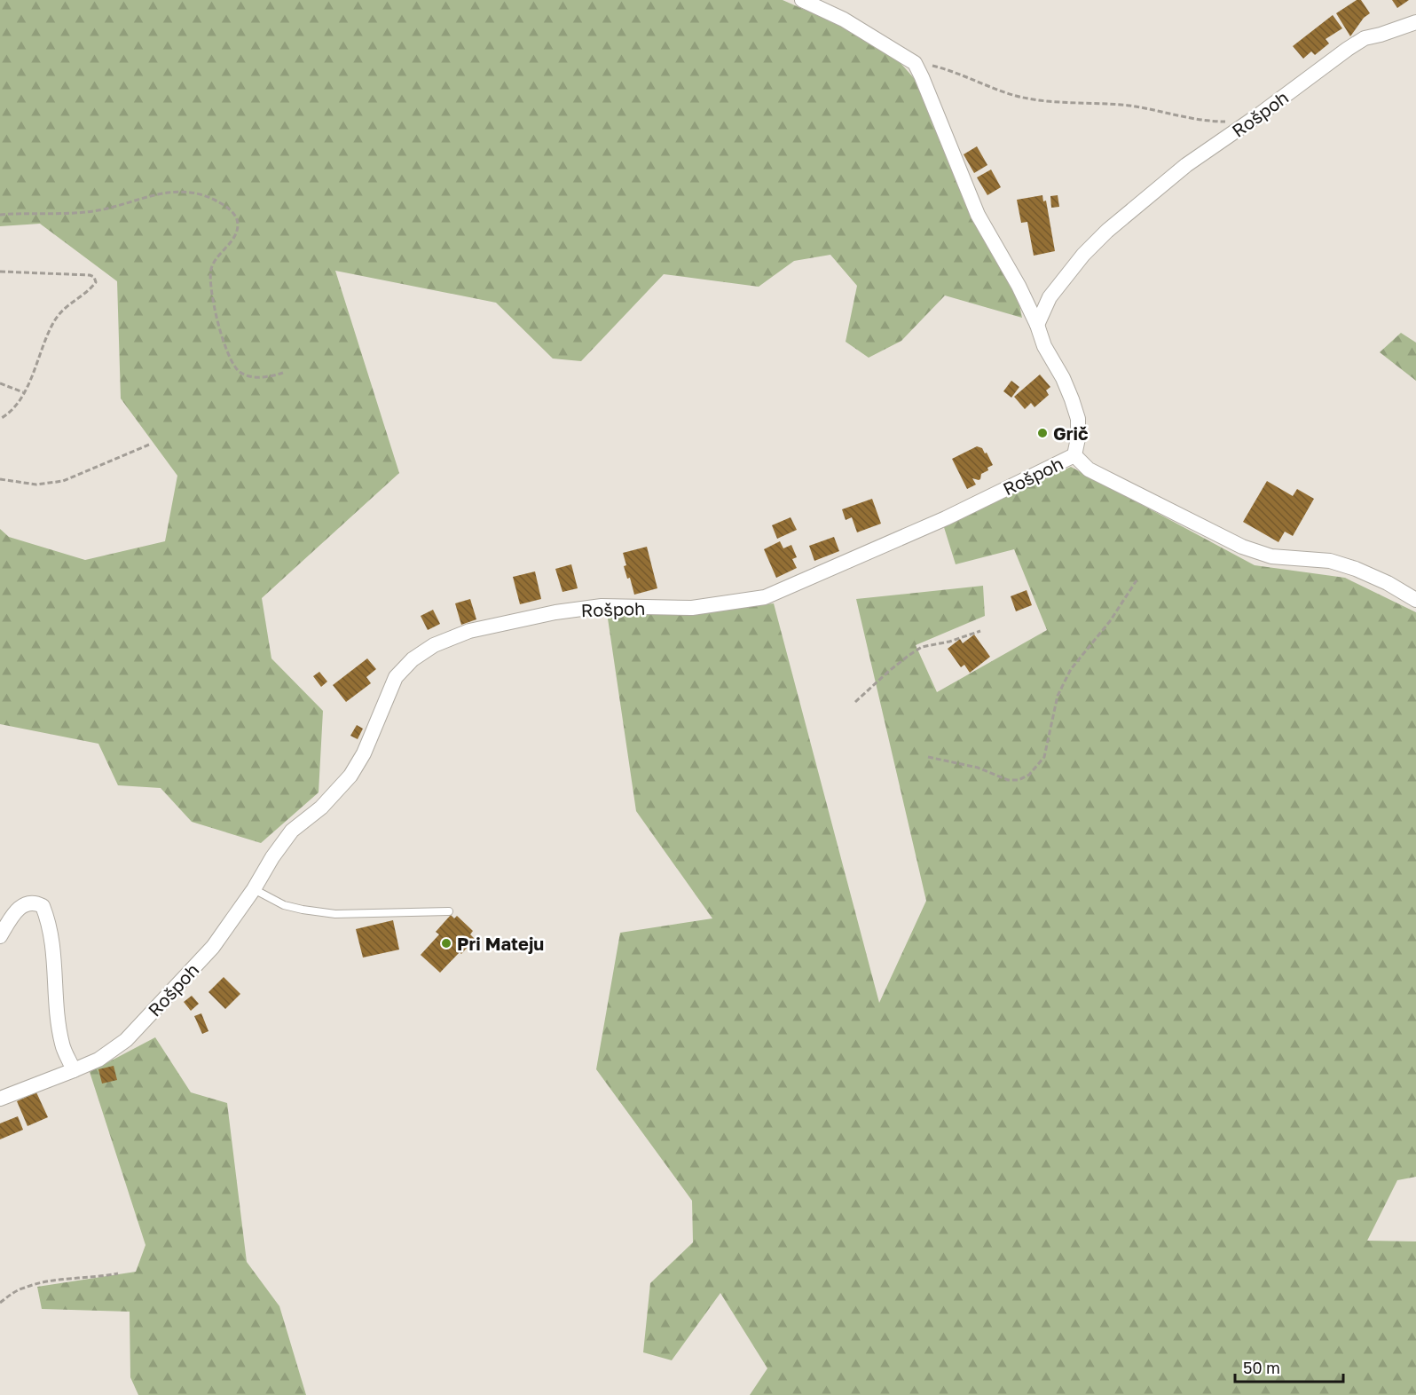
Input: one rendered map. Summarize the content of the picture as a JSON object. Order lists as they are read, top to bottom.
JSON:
{
  "streets": {
    "street": ["Rošpoh"]
  },
  "places": ["Grič", "Pri Mateju"],
  "scale_bar": "50 m"
}
